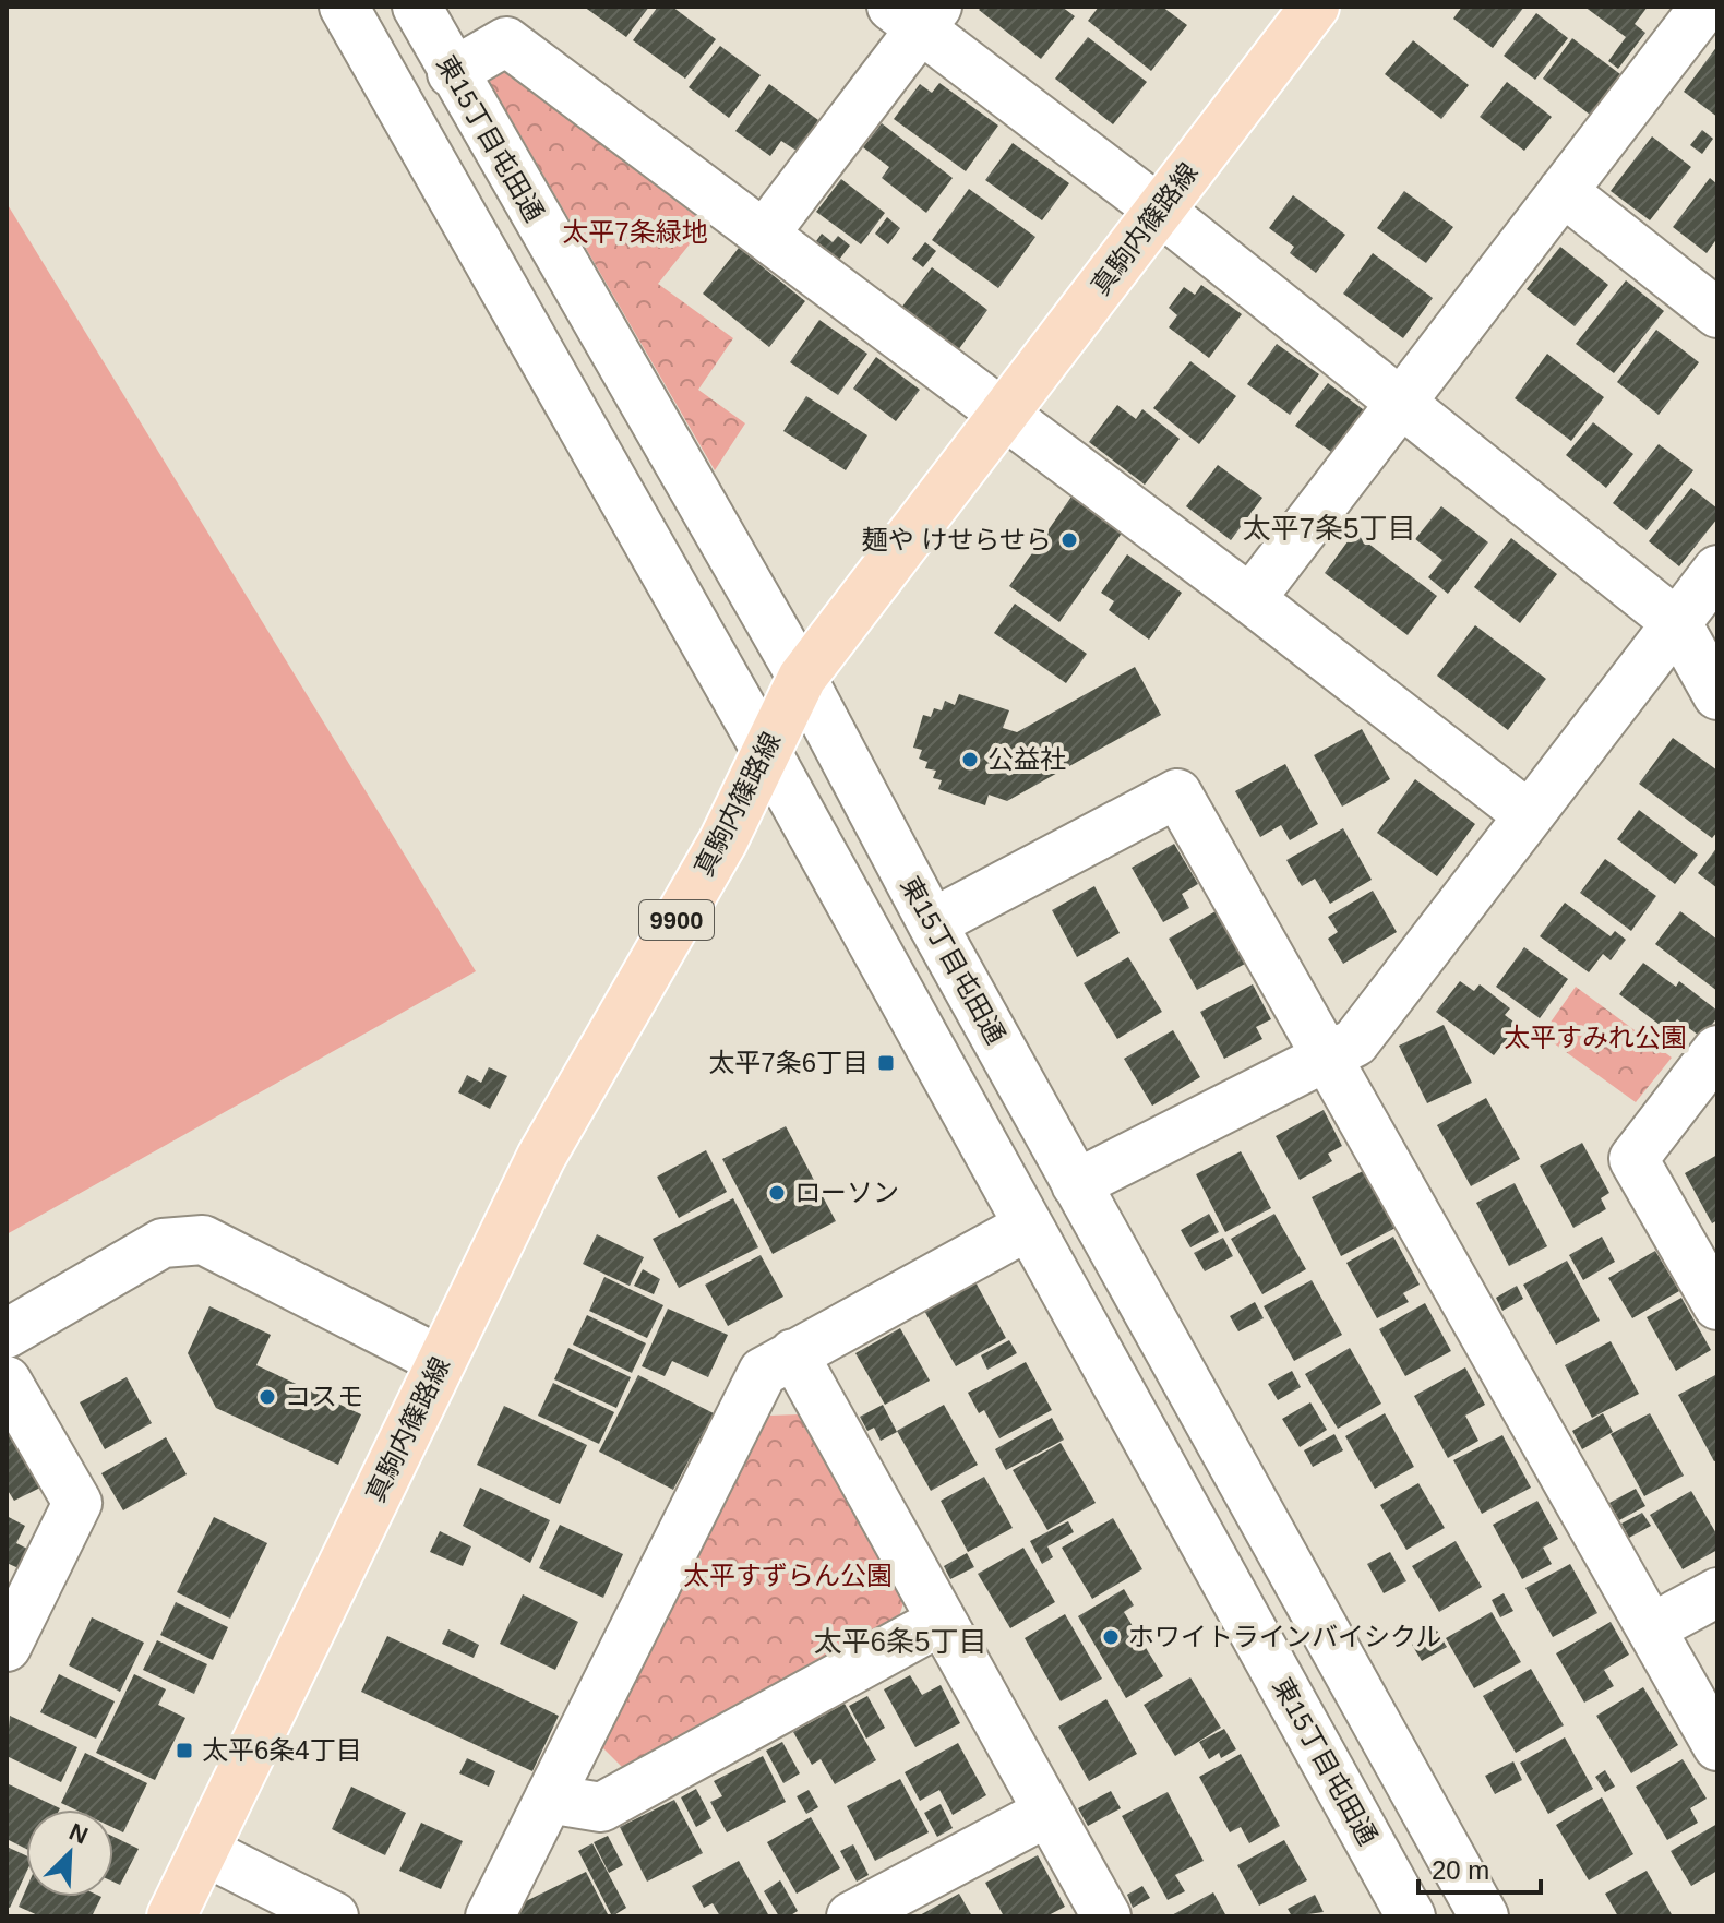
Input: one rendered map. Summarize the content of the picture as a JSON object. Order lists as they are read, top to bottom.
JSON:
{
  "streets": {
    "main road": ["真駒内篠路線", "9900"],
    "street": ["東15丁目屯田通"]
  },
  "crossings": [
    ["東15丁目屯田通", "真駒内篠路線"]
  ],
  "districts": ["太平7条5丁目", "太平6条5丁目"],
  "parks": ["太平7条緑地", "太平すみれ公園", "太平すずらん公園"],
  "places": {
    "other": [
      "麺や けせらせら",
      "公益社",
      "ローソン",
      "コスモ",
      "ホワイトラインバイシクル"
    ],
    "transit": ["太平7条6丁目", "太平6条4丁目"]
  },
  "scale_bar": "20 m",
  "north": "top right"
}
